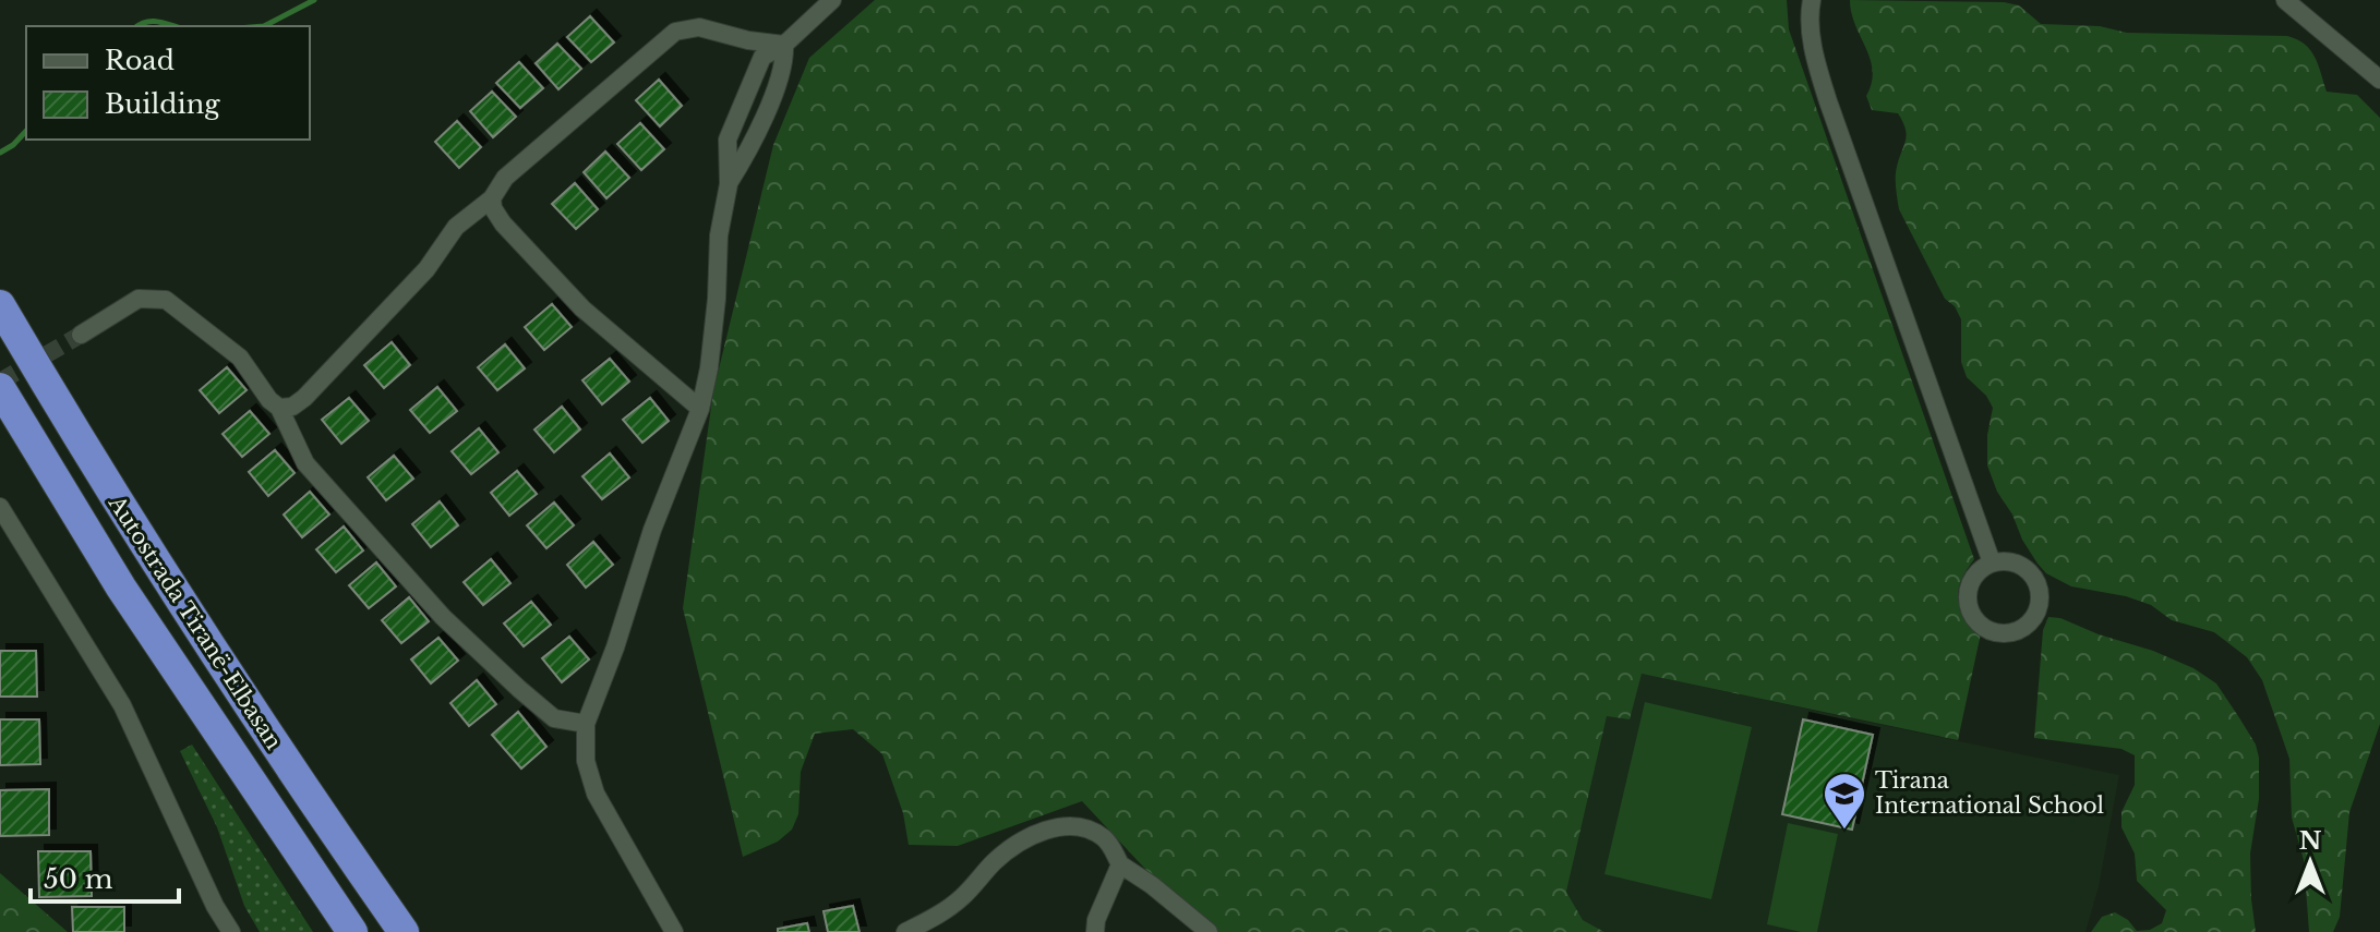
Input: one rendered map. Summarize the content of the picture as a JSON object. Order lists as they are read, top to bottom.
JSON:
{
  "streets": {
    "highway": ["Autostrada Tiranë-Elbasan"]
  },
  "places": {
    "school or university": ["Tirana International School"]
  },
  "legend": ["Road", "Building"],
  "scale_bar": "50 m",
  "north": "top"
}
